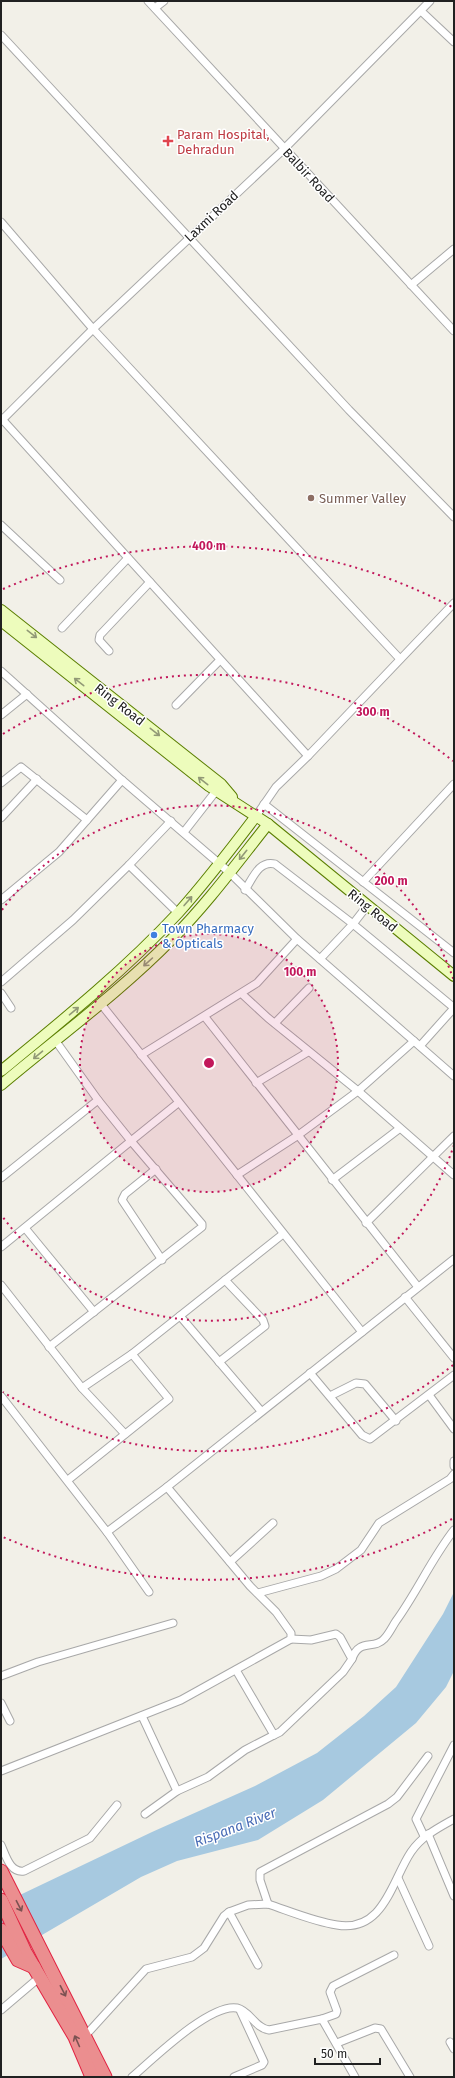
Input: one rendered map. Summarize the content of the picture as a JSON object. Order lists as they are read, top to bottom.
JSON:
{
  "streets": {
    "street": ["Balbir Road", "Laxmi Road", "Ring Road"]
  },
  "crossings": [
    ["Balbir Road", "Laxmi Road"]
  ],
  "water": ["Rispana River"],
  "places": {
    "health": ["Param Hospital, Dehradun"],
    "other": ["Summer Valley", "Town Pharmacy & Opticals"]
  },
  "scale_bar": "50 m",
  "rings": [
    "400 m",
    "300 m",
    "200 m",
    "100 m"
  ]
}
